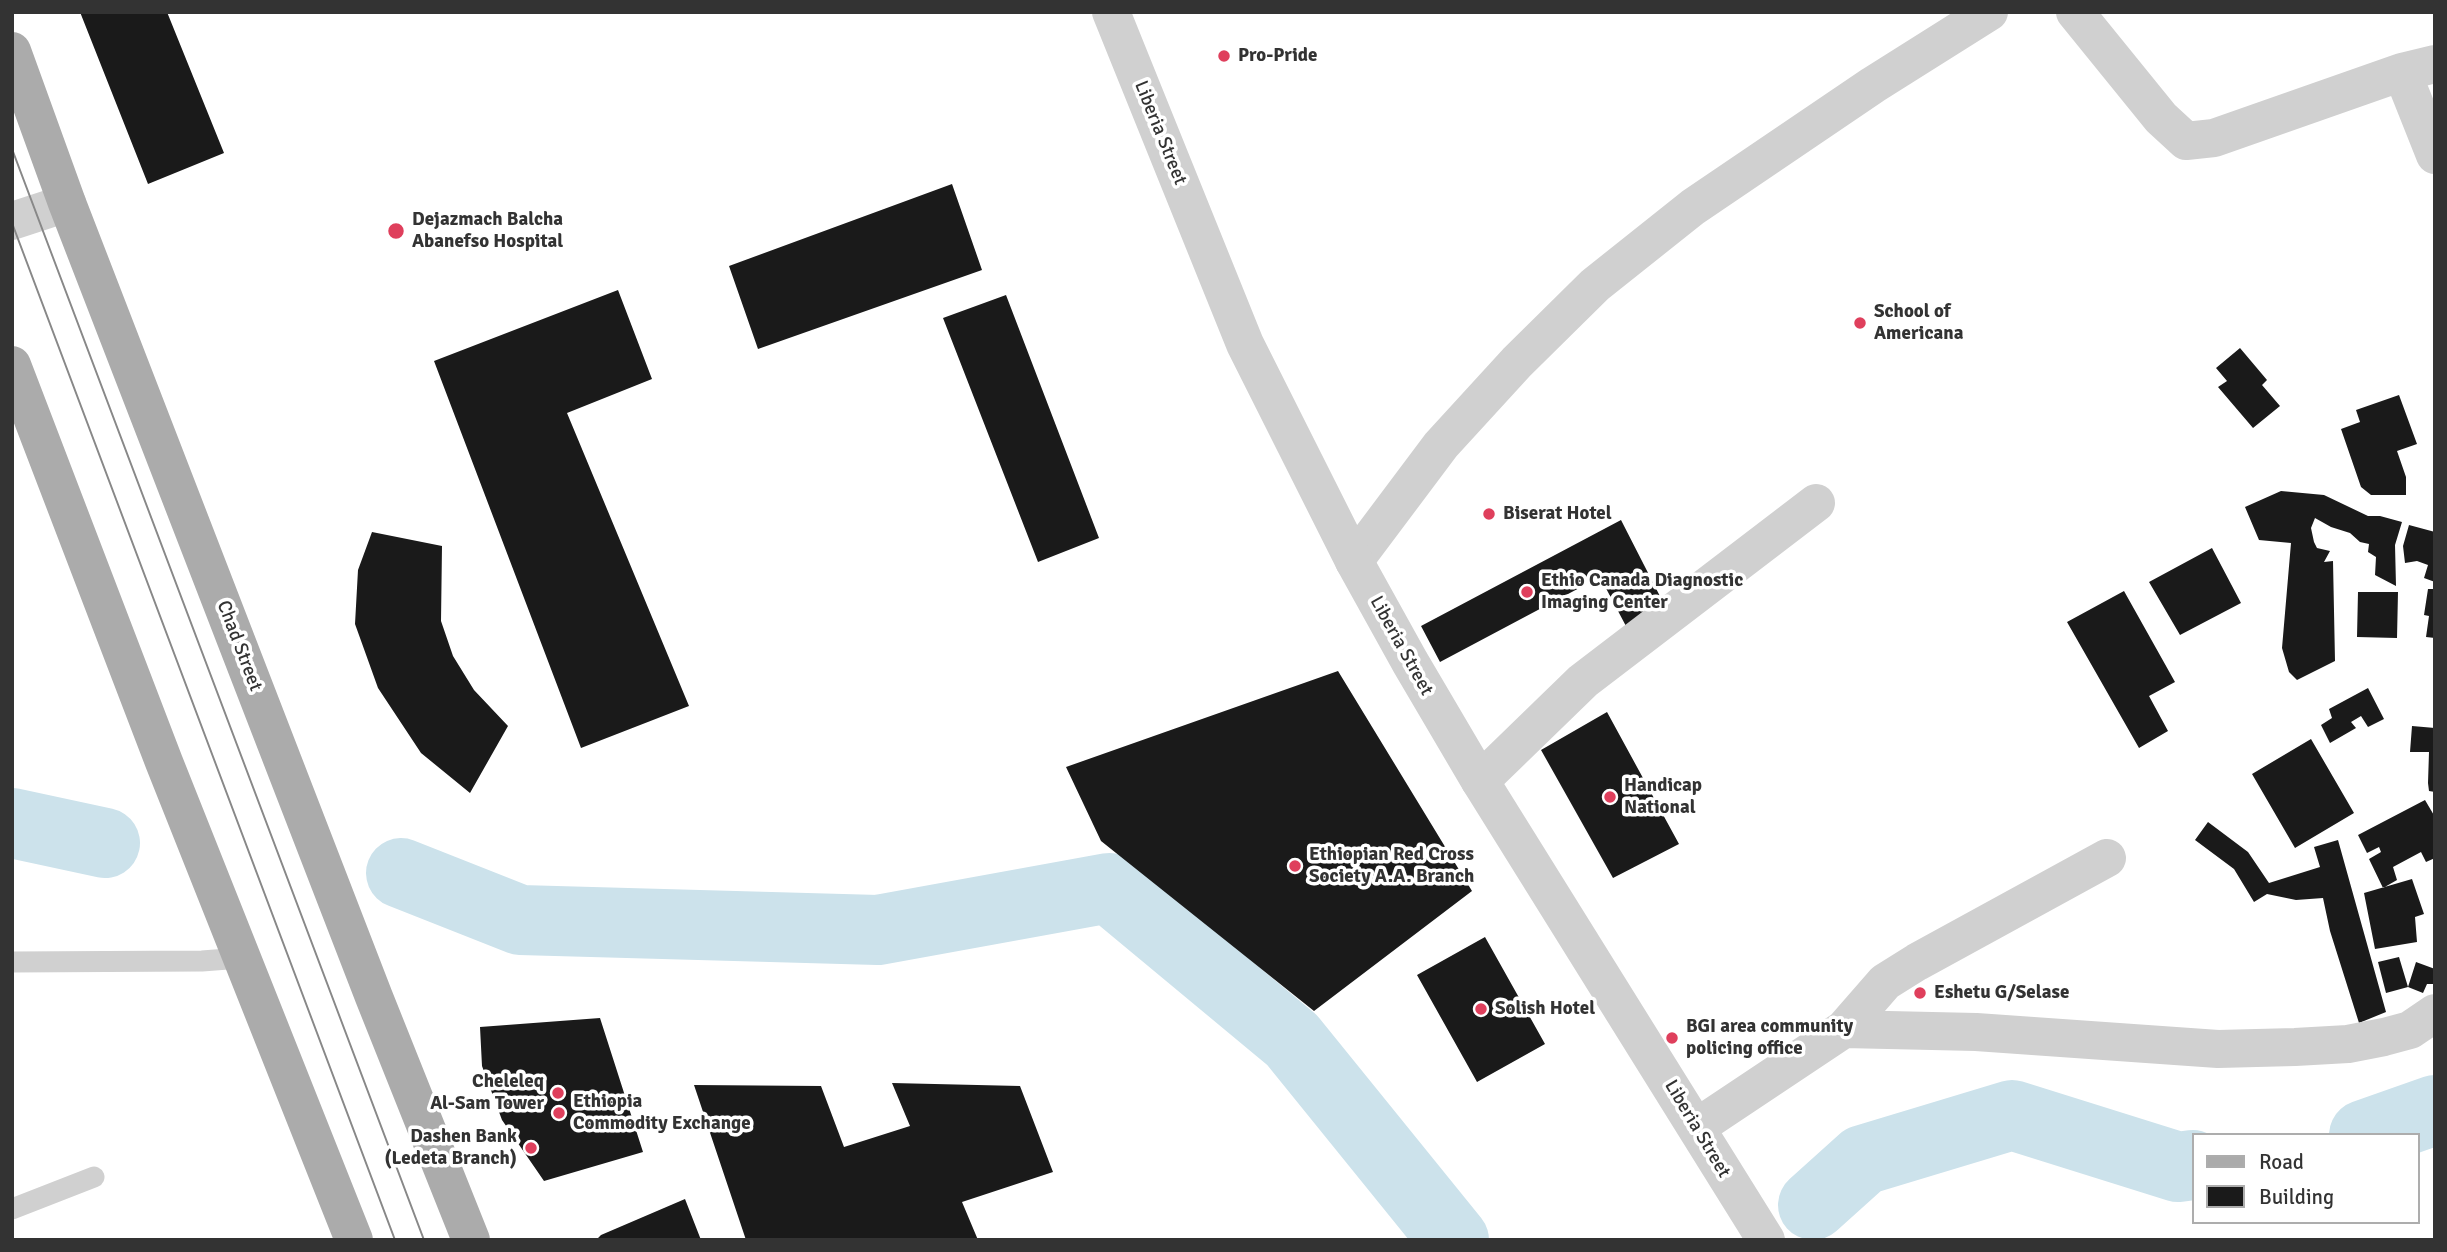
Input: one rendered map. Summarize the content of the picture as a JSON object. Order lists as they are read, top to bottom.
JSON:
{
  "streets": {
    "main road": ["Chad Street"],
    "street": ["Liberia Street"]
  },
  "places": [
    "Pro-Pride",
    "Dejazmach Balcha Abanefso Hospital",
    "School of Americana",
    "Biserat Hotel",
    "Ethio Canada Diagnostic Imaging Center",
    "Handicap National",
    "Ethiopian Red Cross Society A.A. Branch",
    "Eshetu G/Selase",
    "Solish Hotel",
    "BGI area community policing office",
    "Cheleleq Al-Sam Tower",
    "Ethiopia Commodity Exchange",
    "Dashen Bank (Ledeta Branch)"
  ],
  "legend": ["Road", "Building"]
}
